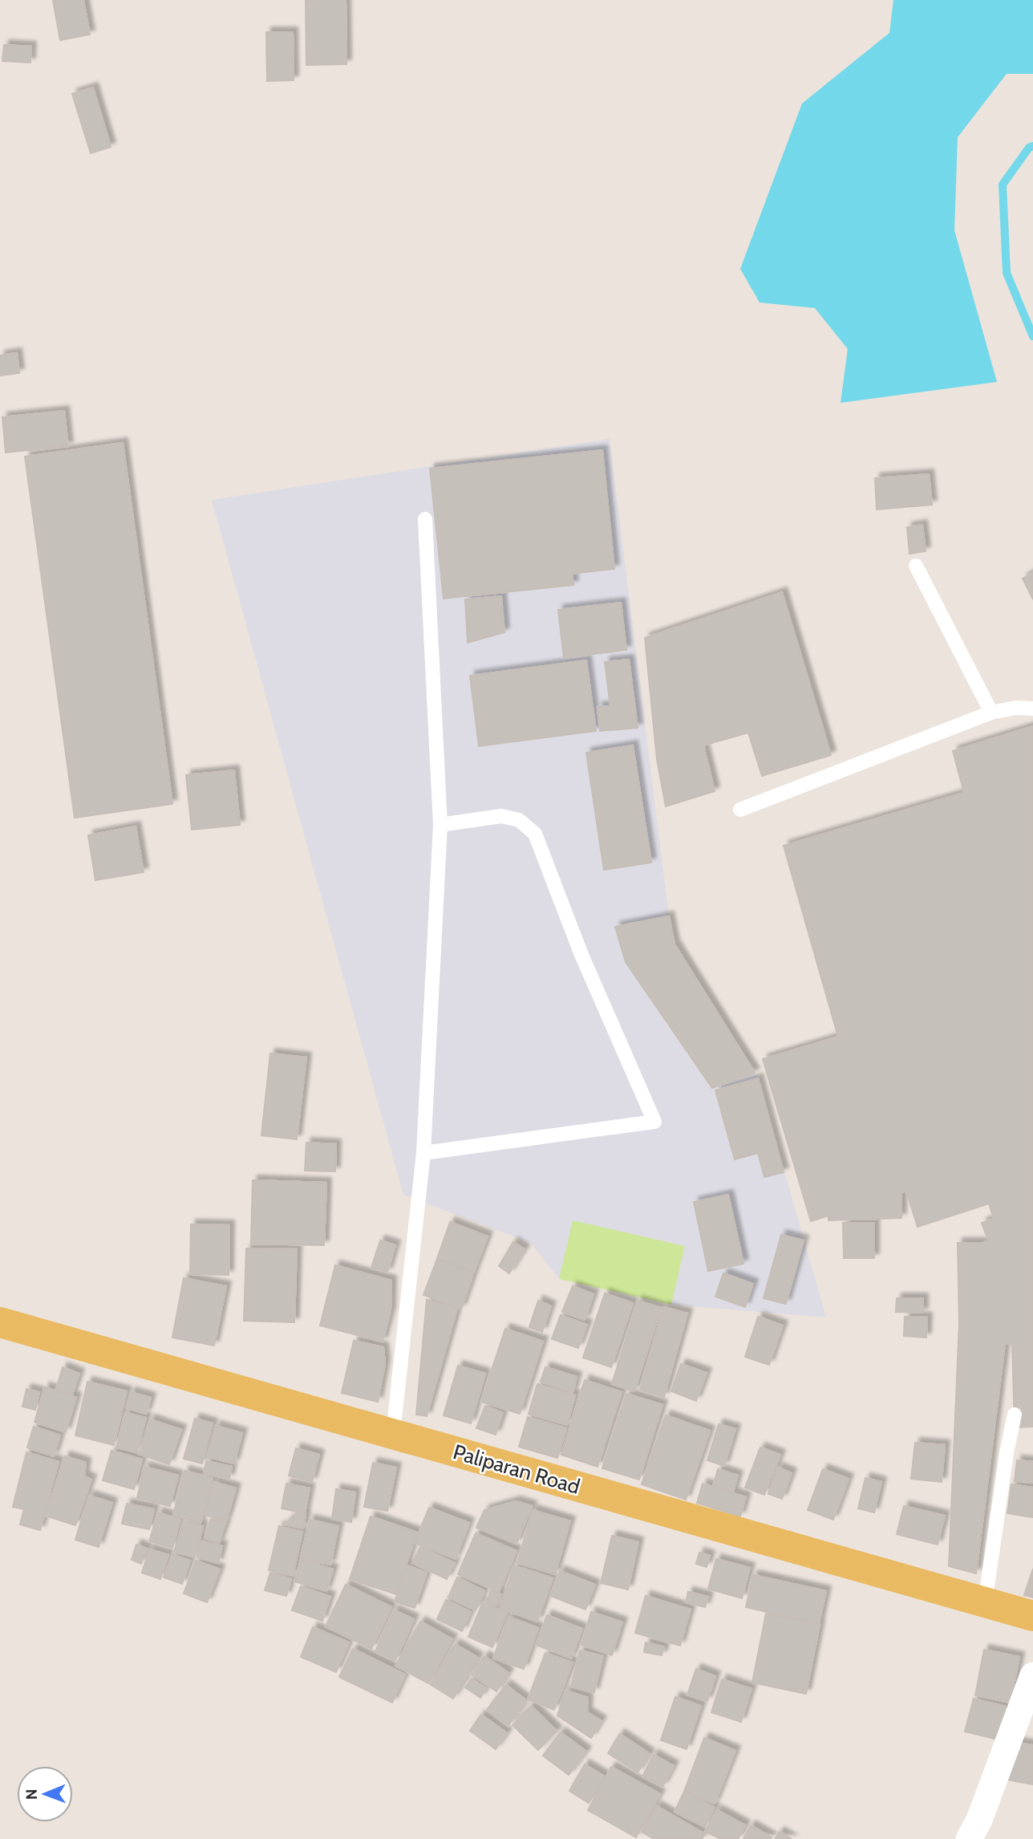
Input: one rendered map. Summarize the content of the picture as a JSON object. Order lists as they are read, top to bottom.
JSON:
{
  "streets": {
    "main road": ["Paliparan Road"]
  },
  "north": "left"
}
